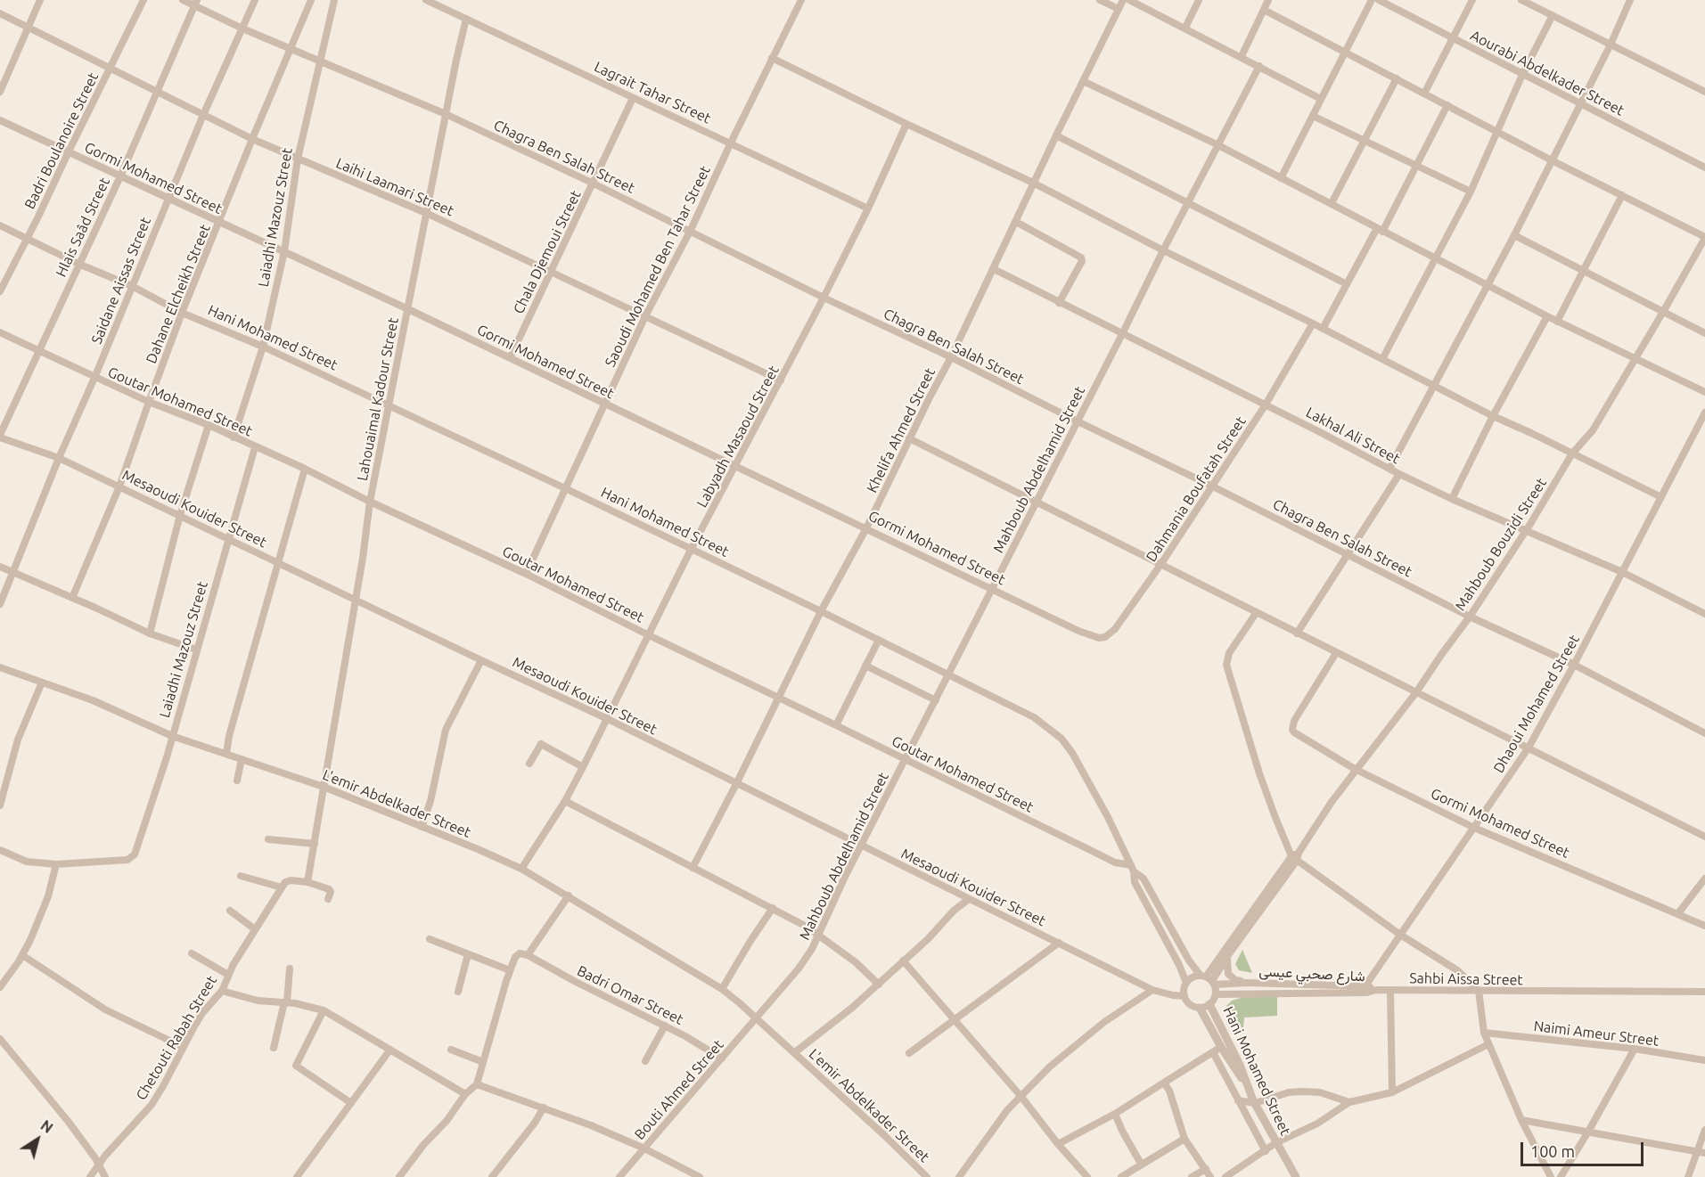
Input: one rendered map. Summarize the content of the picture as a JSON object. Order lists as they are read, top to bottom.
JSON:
{
  "streets": {
    "street": [
      "Aourabi Abdelkader Street",
      "Lagrait Tahar Street",
      "Badri Boulanoire Street",
      "Chagra Ben Salah Street",
      "Gormi Mohamed Street",
      "Laihi Laamari Street",
      "Laiadhi Mazouz Street",
      "Hlais Saâd Street",
      "Chala Djemoui Street",
      "Saoudi Mohamed Ben Tahar Street",
      "Saidane Aissas Street",
      "Dahane Elcheikh Street",
      "Hani Mohamed Street",
      "Lahouaimal Kadour Street",
      "Goutar Mohamed Street",
      "Khelifa Ahmed Street",
      "Lakhal Ali Street",
      "Labyadh Masaoud Street",
      "Mahboub Abdelhamid Street",
      "Dahmania Boufatah Street",
      "Mesaoudi Kouider Street",
      "Mahboub Bouzidi Street",
      "Dhaoui Mohamed Street",
      "L'emir Abdelkader Street",
      "شارع صحبي عيسى",
      "Sahbi Aissa Street",
      "Badri Omar Street",
      "Naimi Ameur Street",
      "Chetouti Rabah Street",
      "Bouti Ahmed Street"
    ]
  },
  "crossings": [
    ["Lagrait Tahar Street", "Chala Djemoui Street"],
    ["Lagrait Tahar Street", "Saoudi Mohamed Ben Tahar Street"],
    ["Lagrait Tahar Street", "Lahouaimal Kadour Street"],
    ["Lagrait Tahar Street", "Labyadh Masaoud Street"],
    ["Badri Boulanoire Street", "Gormi Mohamed Street"],
    ["Badri Boulanoire Street", "Laihi Laamari Street"],
    ["Badri Boulanoire Street", "Hani Mohamed Street"],
    ["Chagra Ben Salah Street", "Laiadhi Mazouz Street"],
    ["Chagra Ben Salah Street", "Hlais Saâd Street"],
    ["Chagra Ben Salah Street", "Chala Djemoui Street"],
    ["Chagra Ben Salah Street", "Saoudi Mohamed Ben Tahar Street"],
    ["Chagra Ben Salah Street", "Saidane Aissas Street"],
    ["Chagra Ben Salah Street", "Dahane Elcheikh Street"],
    ["Chagra Ben Salah Street", "Lahouaimal Kadour Street"],
    ["Chagra Ben Salah Street", "Khelifa Ahmed Street"],
    ["Chagra Ben Salah Street", "Labyadh Masaoud Street"],
    ["Chagra Ben Salah Street", "Mahboub Abdelhamid Street"],
    ["Chagra Ben Salah Street", "Dahmania Boufatah Street"],
    ["Chagra Ben Salah Street", "Mahboub Bouzidi Street"],
    ["Chagra Ben Salah Street", "Dhaoui Mohamed Street"],
    ["Gormi Mohamed Street", "Laiadhi Mazouz Street"],
    ["Gormi Mohamed Street", "Hlais Saâd Street"],
    ["Gormi Mohamed Street", "Chala Djemoui Street"],
    ["Gormi Mohamed Street", "Saoudi Mohamed Ben Tahar Street"],
    ["Gormi Mohamed Street", "Saidane Aissas Street"],
    ["Gormi Mohamed Street", "Dahane Elcheikh Street"],
    ["Gormi Mohamed Street", "Lahouaimal Kadour Street"],
    ["Gormi Mohamed Street", "Khelifa Ahmed Street"],
    ["Gormi Mohamed Street", "Labyadh Masaoud Street"],
    ["Gormi Mohamed Street", "Mahboub Abdelhamid Street"],
    ["Gormi Mohamed Street", "Dahmania Boufatah Street"],
    ["Gormi Mohamed Street", "Mahboub Bouzidi Street"],
    ["Gormi Mohamed Street", "Dhaoui Mohamed Street"],
    ["Laihi Laamari Street", "Laiadhi Mazouz Street"],
    ["Laihi Laamari Street", "Hlais Saâd Street"],
    ["Laihi Laamari Street", "Chala Djemoui Street"],
    ["Laihi Laamari Street", "Saoudi Mohamed Ben Tahar Street"],
    ["Laihi Laamari Street", "Saidane Aissas Street"],
    ["Laihi Laamari Street", "Dahane Elcheikh Street"],
    ["Laihi Laamari Street", "Lahouaimal Kadour Street"],
    ["Laihi Laamari Street", "Labyadh Masaoud Street"],
    ["Laiadhi Mazouz Street", "Hani Mohamed Street"],
    ["Laiadhi Mazouz Street", "Goutar Mohamed Street"],
    ["Laiadhi Mazouz Street", "Mesaoudi Kouider Street"],
    ["Laiadhi Mazouz Street", "L'emir Abdelkader Street"],
    ["Hlais Saâd Street", "Hani Mohamed Street"],
    ["Hlais Saâd Street", "Goutar Mohamed Street"],
    ["Hlais Saâd Street", "Mesaoudi Kouider Street"],
    ["Saoudi Mohamed Ben Tahar Street", "Hani Mohamed Street"],
    ["Saoudi Mohamed Ben Tahar Street", "Goutar Mohamed Street"],
    ["Saidane Aissas Street", "Hani Mohamed Street"],
    ["Saidane Aissas Street", "Goutar Mohamed Street"],
    ["Saidane Aissas Street", "Mesaoudi Kouider Street"],
    ["Dahane Elcheikh Street", "Hani Mohamed Street"],
    ["Dahane Elcheikh Street", "Goutar Mohamed Street"],
    ["Dahane Elcheikh Street", "Mesaoudi Kouider Street"],
    ["Hani Mohamed Street", "Lahouaimal Kadour Street"],
    ["Hani Mohamed Street", "Goutar Mohamed Street"],
    ["Hani Mohamed Street", "Khelifa Ahmed Street"],
    ["Hani Mohamed Street", "Labyadh Masaoud Street"],
    ["Hani Mohamed Street", "Mahboub Abdelhamid Street"],
    ["Hani Mohamed Street", "Mesaoudi Kouider Street"],
    ["Hani Mohamed Street", "شارع صحبي عيسى"],
    ["Lahouaimal Kadour Street", "Goutar Mohamed Street"],
    ["Lahouaimal Kadour Street", "Mesaoudi Kouider Street"],
    ["Lahouaimal Kadour Street", "L'emir Abdelkader Street"],
    ["Goutar Mohamed Street", "Khelifa Ahmed Street"],
    ["Goutar Mohamed Street", "Labyadh Masaoud Street"],
    ["Goutar Mohamed Street", "Mahboub Abdelhamid Street"],
    ["Khelifa Ahmed Street", "Lakhal Ali Street"],
    ["Khelifa Ahmed Street", "Mesaoudi Kouider Street"],
    ["Lakhal Ali Street", "Mahboub Abdelhamid Street"],
    ["Lakhal Ali Street", "Dahmania Boufatah Street"],
    ["Lakhal Ali Street", "Mahboub Bouzidi Street"],
    ["Lakhal Ali Street", "Dhaoui Mohamed Street"],
    ["Labyadh Masaoud Street", "Mesaoudi Kouider Street"],
    ["Labyadh Masaoud Street", "L'emir Abdelkader Street"],
    ["Mahboub Abdelhamid Street", "Mesaoudi Kouider Street"],
    ["Mahboub Abdelhamid Street", "L'emir Abdelkader Street"],
    ["Mahboub Abdelhamid Street", "Bouti Ahmed Street"],
    ["Mesaoudi Kouider Street", "شارع صحبي عيسى"],
    ["Dhaoui Mohamed Street", "شارع صحبي عيسى"],
    ["L'emir Abdelkader Street", "Bouti Ahmed Street"],
    ["شارع صحبي عيسى", "Sahbi Aissa Street"],
    ["Badri Omar Street", "Bouti Ahmed Street"]
  ],
  "scale_bar": "100 m",
  "north": "top right"
}
